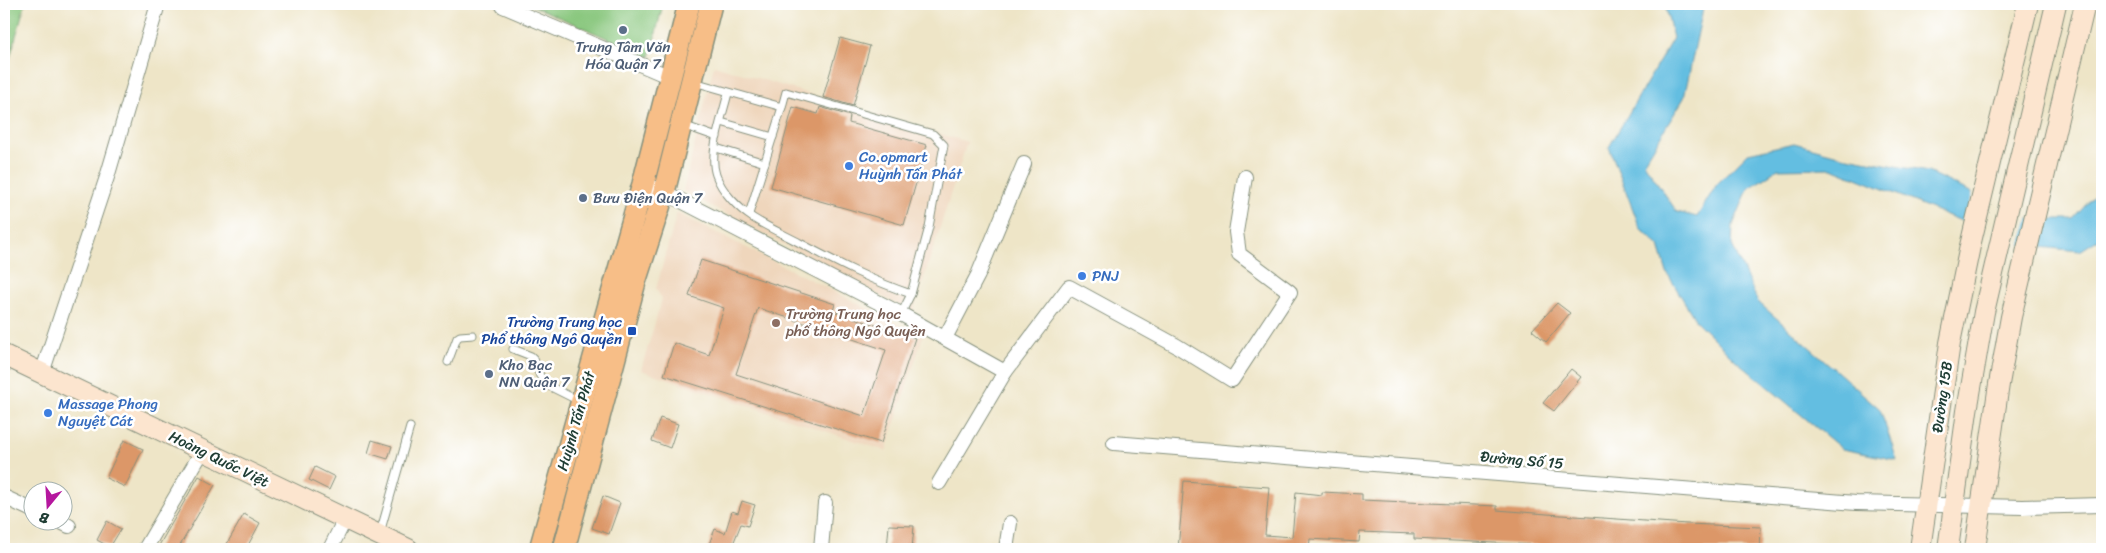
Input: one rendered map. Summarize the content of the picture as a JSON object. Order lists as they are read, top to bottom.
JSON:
{
  "streets": {
    "main road": ["Đường 15B", "Huỳnh Tấn Phát", "Hoàng Quốc Việt"],
    "street": ["Đường Số 15"]
  },
  "crossings": [
    ["Đường 15B", "Đường Số 15"]
  ],
  "places": {
    "other": [
      "Trung Tâm Văn Hóa Quận 7",
      "Co.opmart Huỳnh Tấn Phát",
      "Bưu Điện Quận 7",
      "PNJ",
      "Trường Trung học phổ thông Ngô Quyền",
      "Kho Bạc NN Quận 7",
      "Massage Phong Nguyệt Cát"
    ],
    "transit": ["Trường Trung học Phổ thông Ngô Quyền"]
  },
  "north": "bottom"
}
